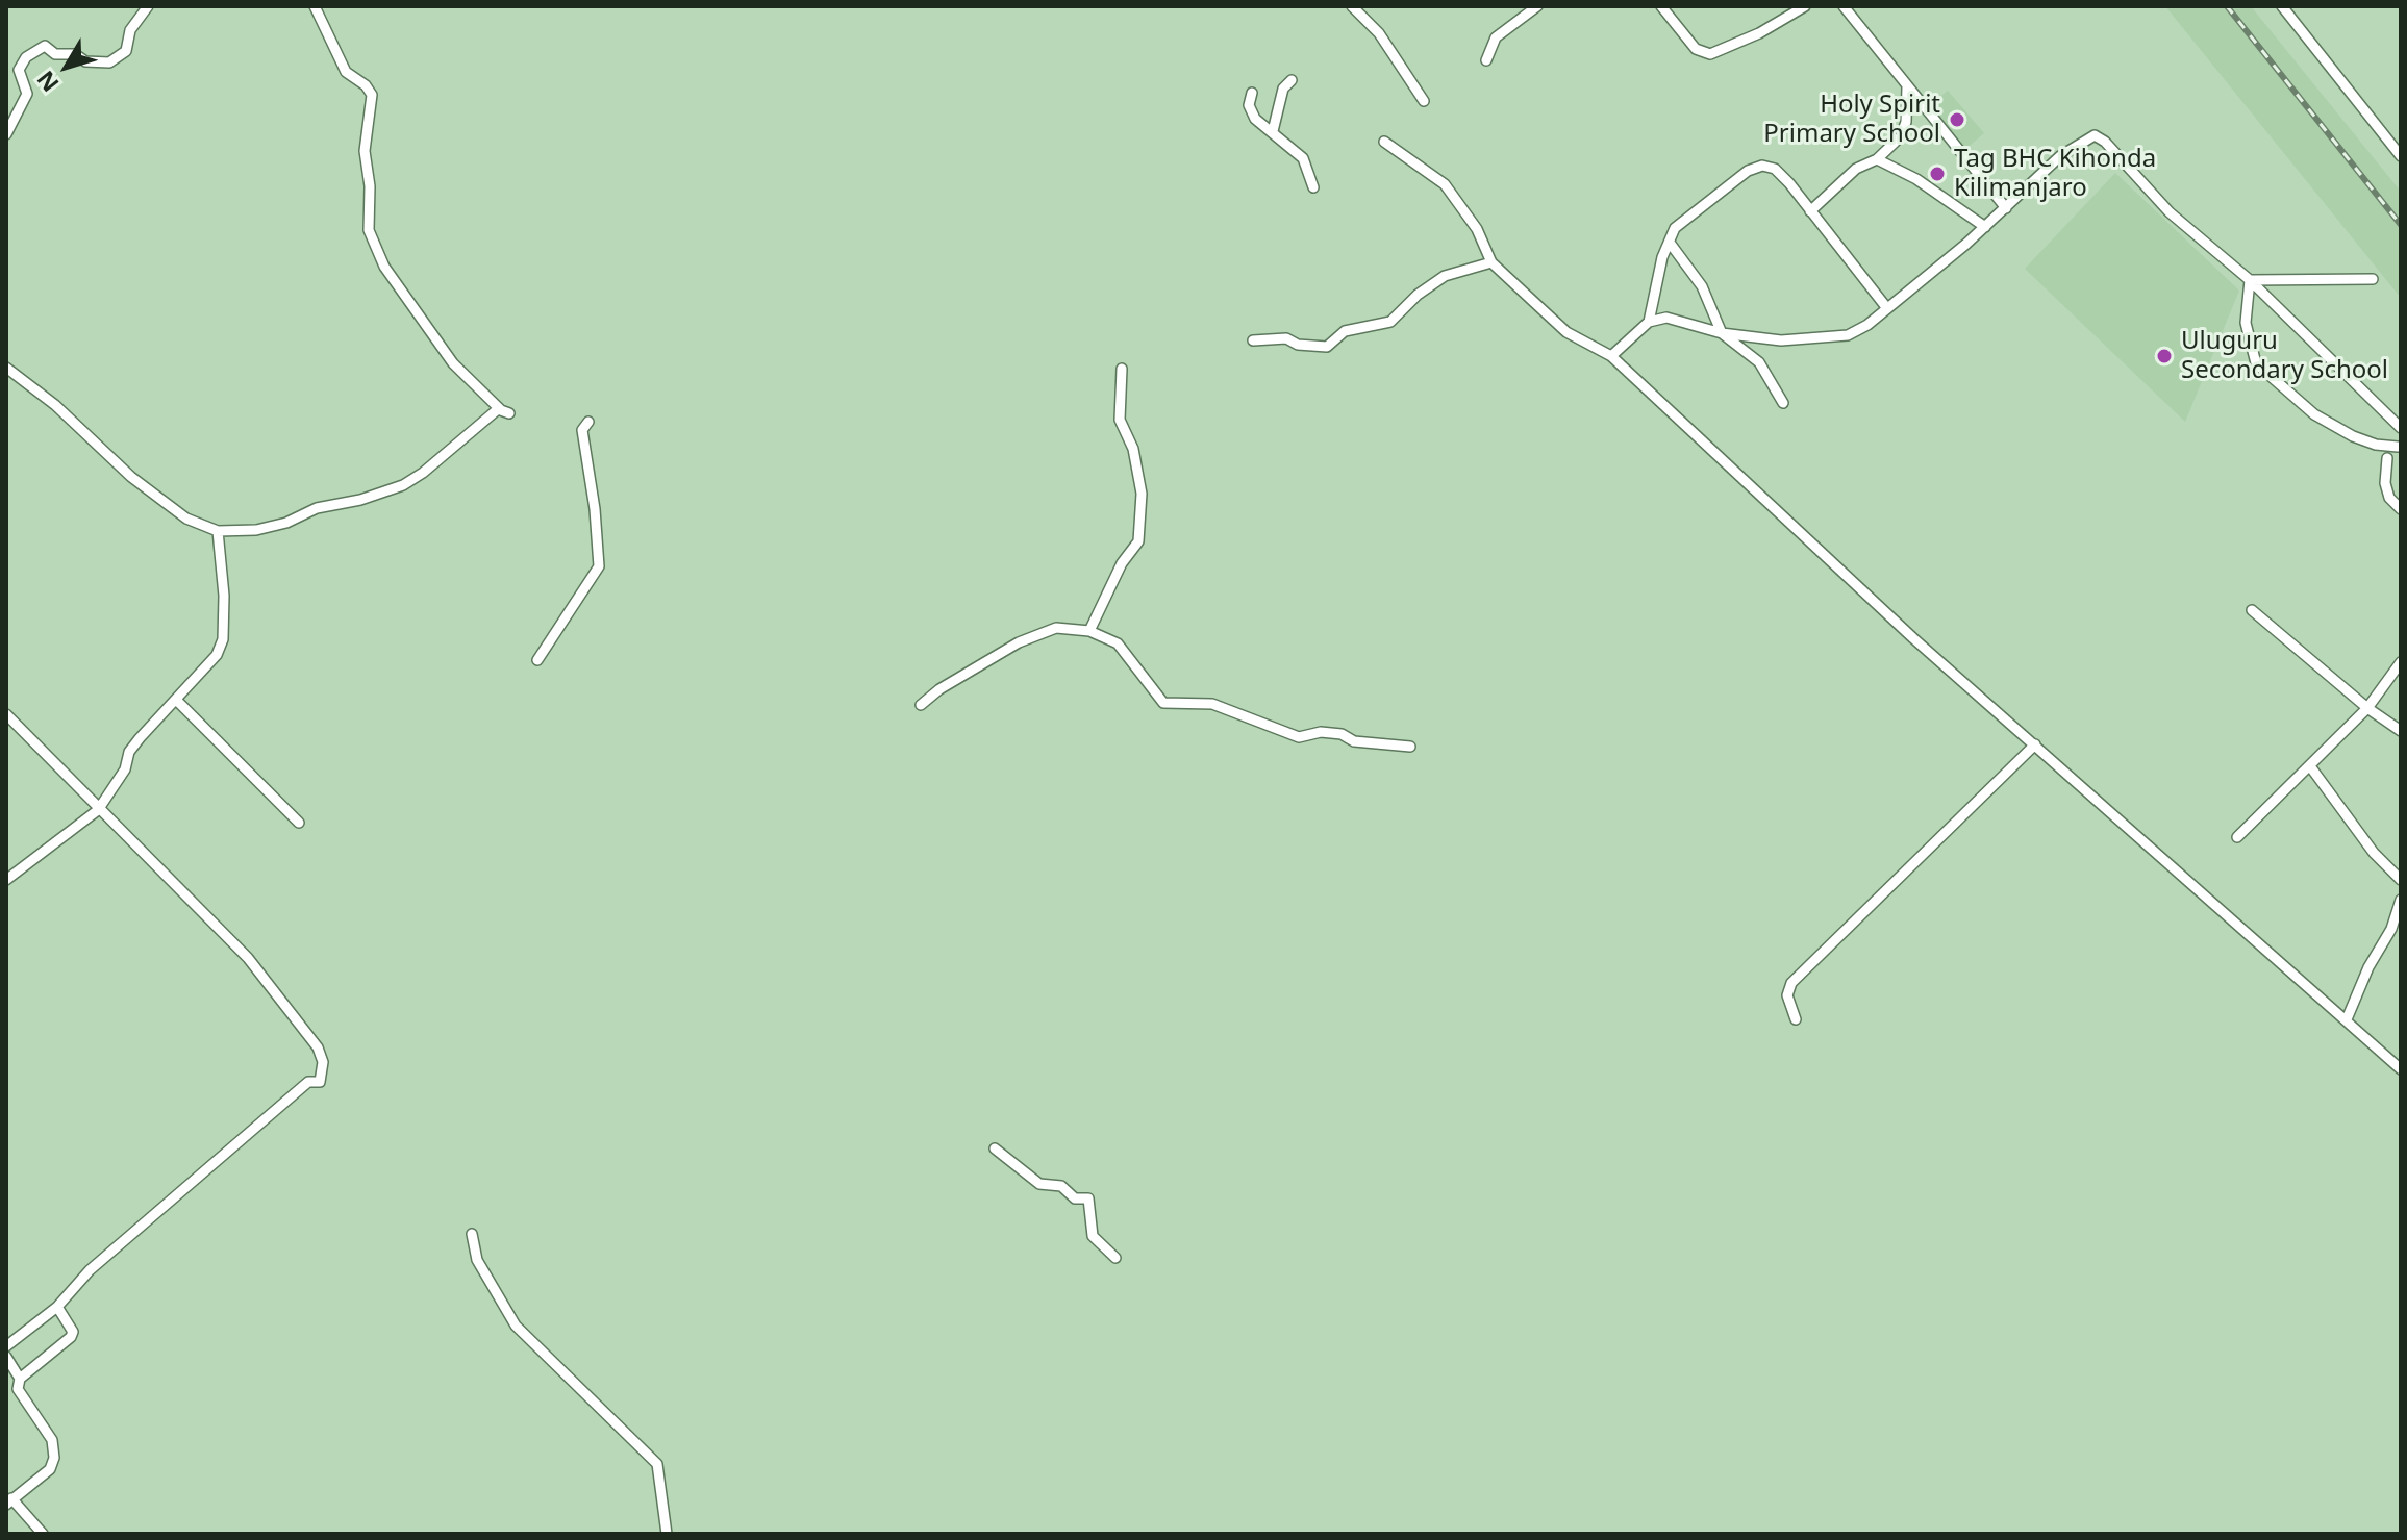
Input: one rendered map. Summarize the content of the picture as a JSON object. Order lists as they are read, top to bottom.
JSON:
{
  "places": ["Holy Spirit Primary School", "Tag BHC Kihonda Kilimanjaro", "Uluguru Secondary School"],
  "north": "bottom left"
}
